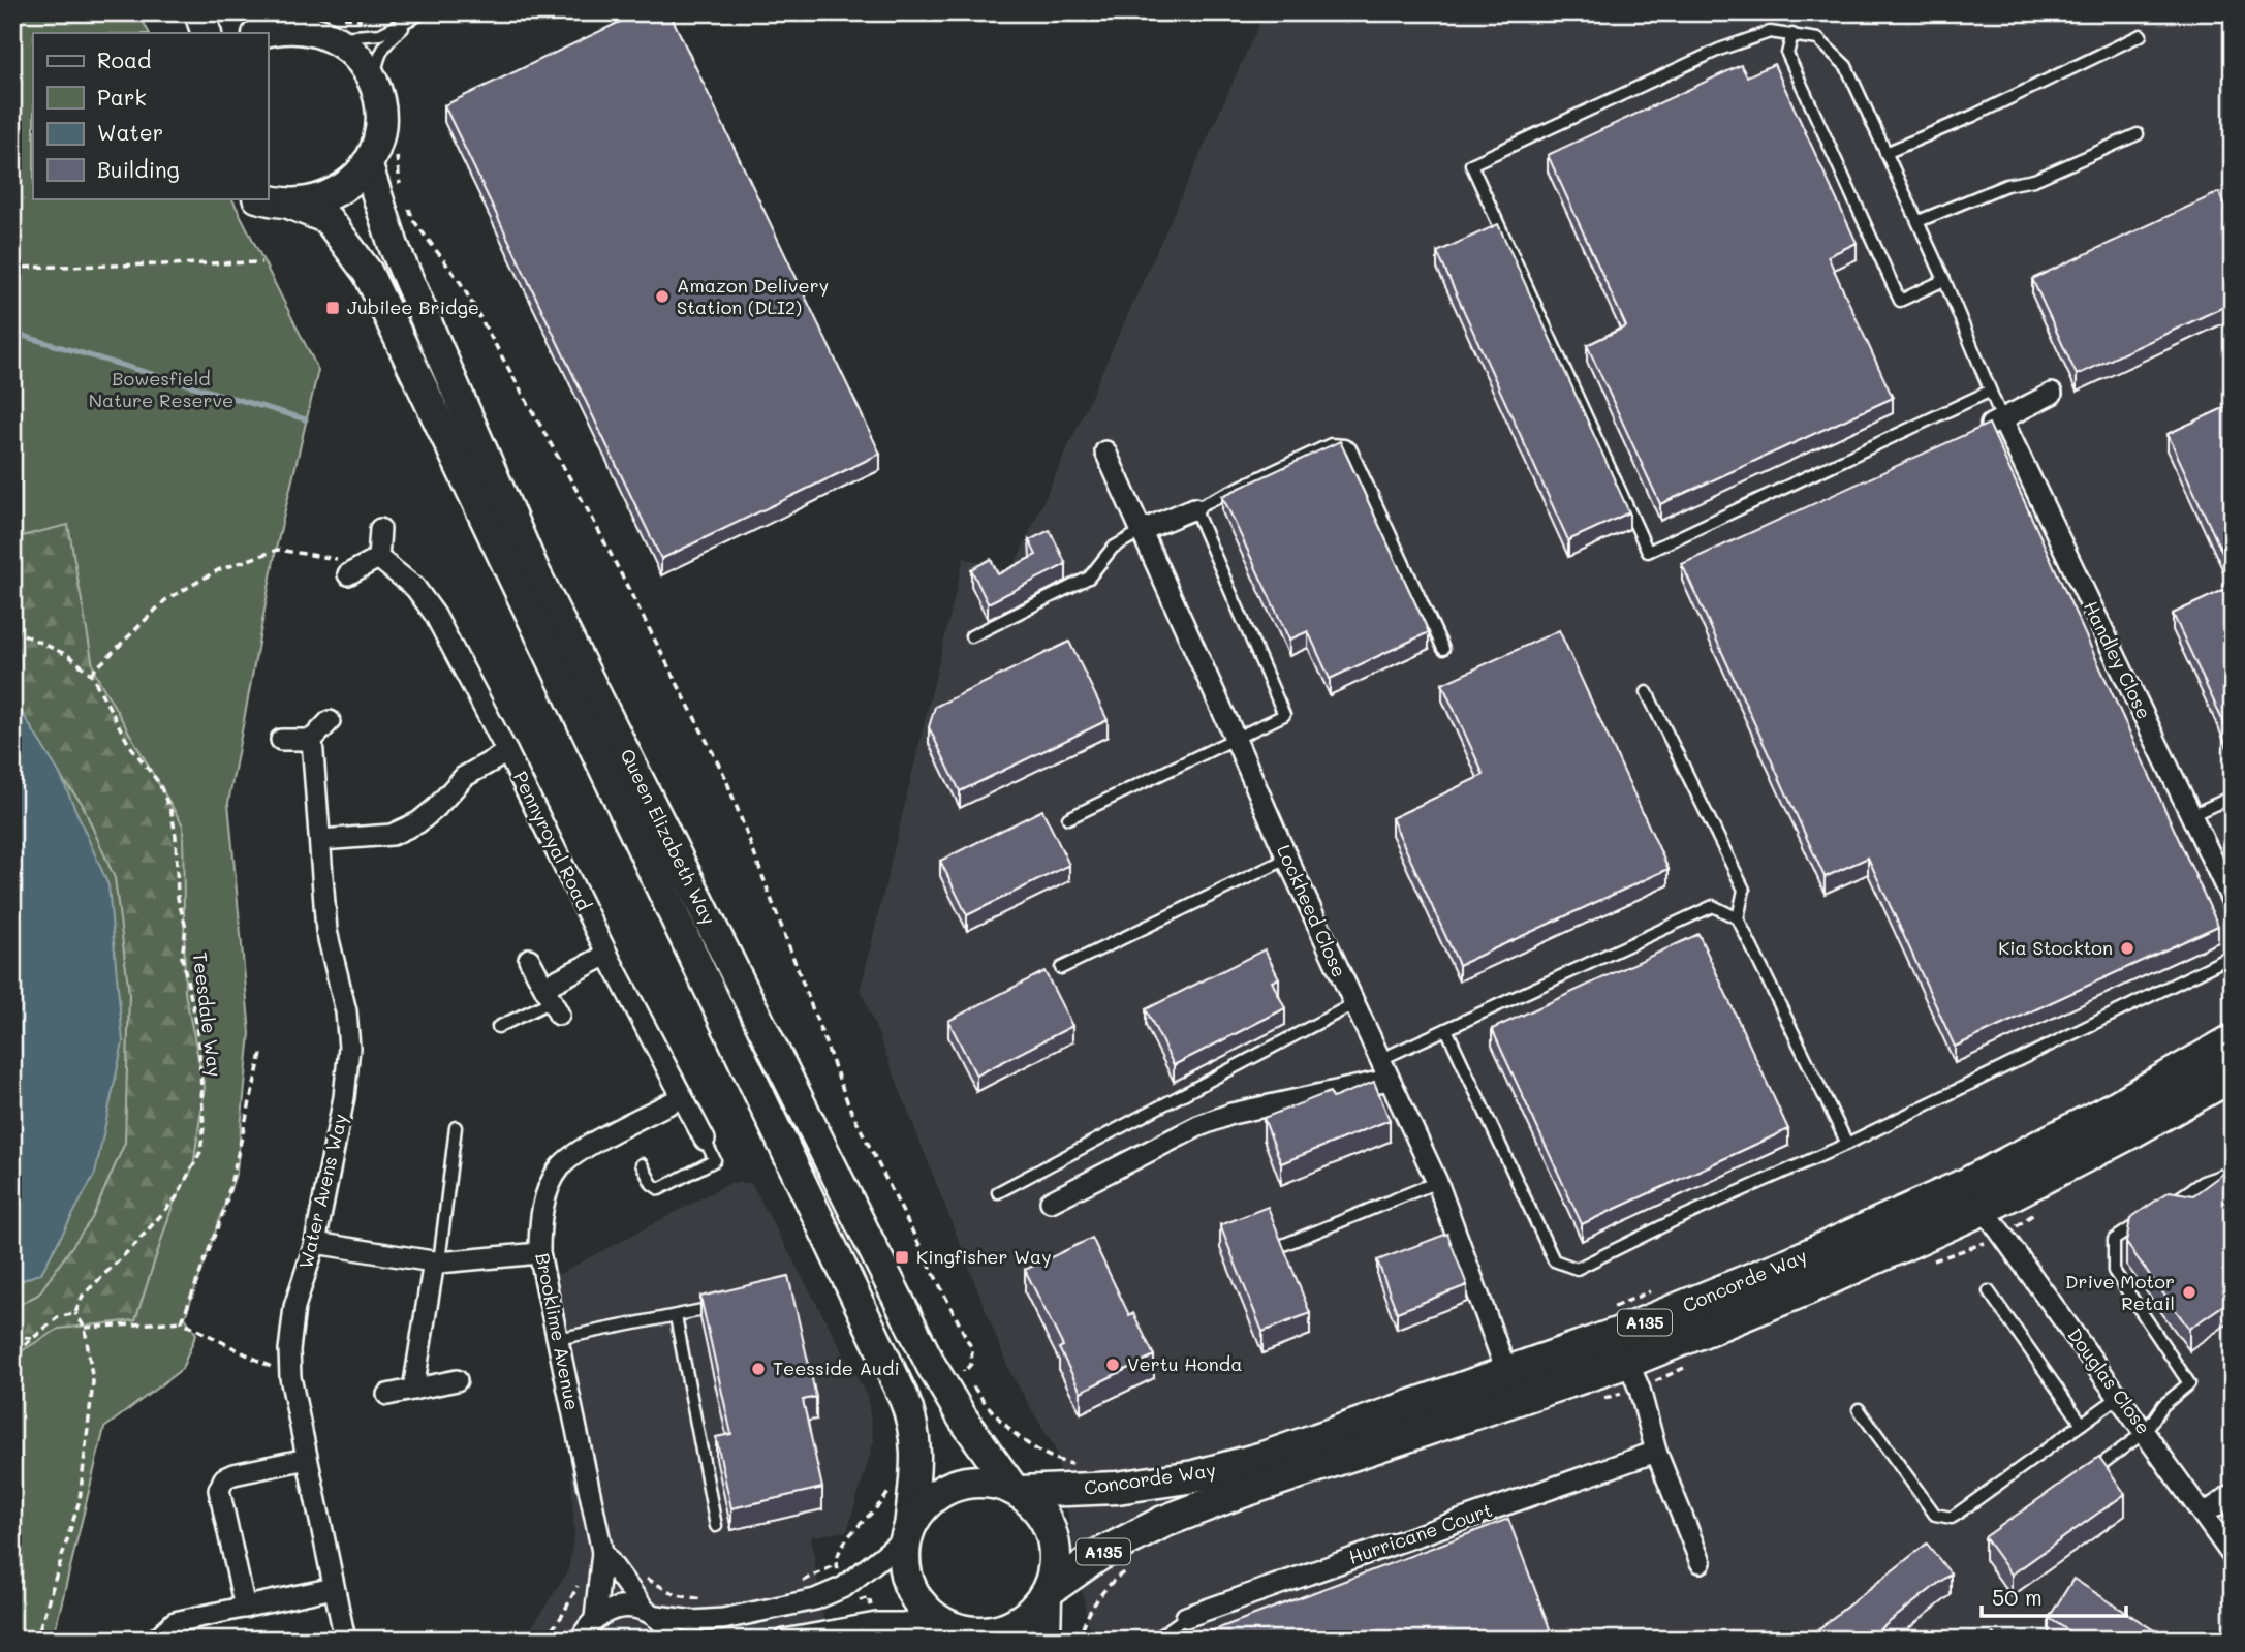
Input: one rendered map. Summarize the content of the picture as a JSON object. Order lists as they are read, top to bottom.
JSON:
{
  "streets": {
    "main road": ["Concorde Way", "A135"],
    "street": [
      "Handley Close",
      "Queen Elizabeth Way",
      "Pennyroyal Road",
      "Lockheed Close",
      "Water Avens Way",
      "Brooklime Avenue",
      "Douglas Close",
      "Hurricane Court"
    ],
    "path": ["Teesdale Way"]
  },
  "crossings": [
    ["Queen Elizabeth Way", "Concorde Way"],
    ["Queen Elizabeth Way", "A135"],
    ["Pennyroyal Road", "Brooklime Avenue"],
    ["Lockheed Close", "Concorde Way"],
    ["Concorde Way", "A135"],
    ["Concorde Way", "Douglas Close"]
  ],
  "parks": ["Bowesfield Nature Reserve"],
  "places": {
    "other": [
      "Amazon Delivery Station (DLI2)",
      "Kia Stockton",
      "Drive Motor Retail",
      "Vertu Honda",
      "Teesside Audi"
    ],
    "transit": ["Jubilee Bridge", "Kingfisher Way"]
  },
  "legend": [
    "Road",
    "Park",
    "Water",
    "Building"
  ],
  "scale_bar": "50 m"
}
